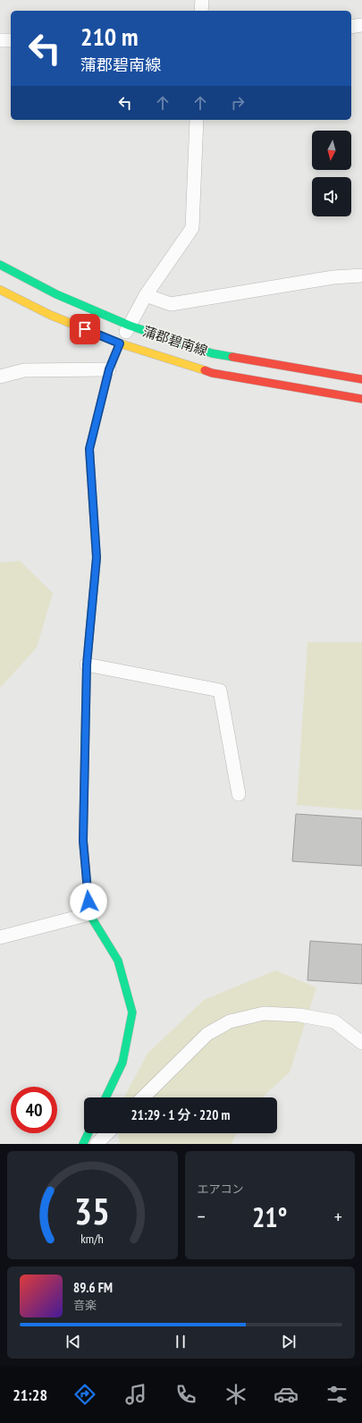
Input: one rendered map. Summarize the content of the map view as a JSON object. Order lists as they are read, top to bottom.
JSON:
{
  "streets": {
    "street": ["蒲郡碧南線"]
  },
  "north": "bottom",
  "page": {
    "turn": ["210 m", "蒲郡碧南線"],
    "limit": "40",
    "trip": "21:29 · 1 分 · 220 m",
    "tile": "エアコン",
    "heat": ["−", "21°", "+"],
    "song": ["89.6 FM", "音楽"],
    "tabs": "21:28",
    "gauge": ["35", "km/h"]
  }
}
